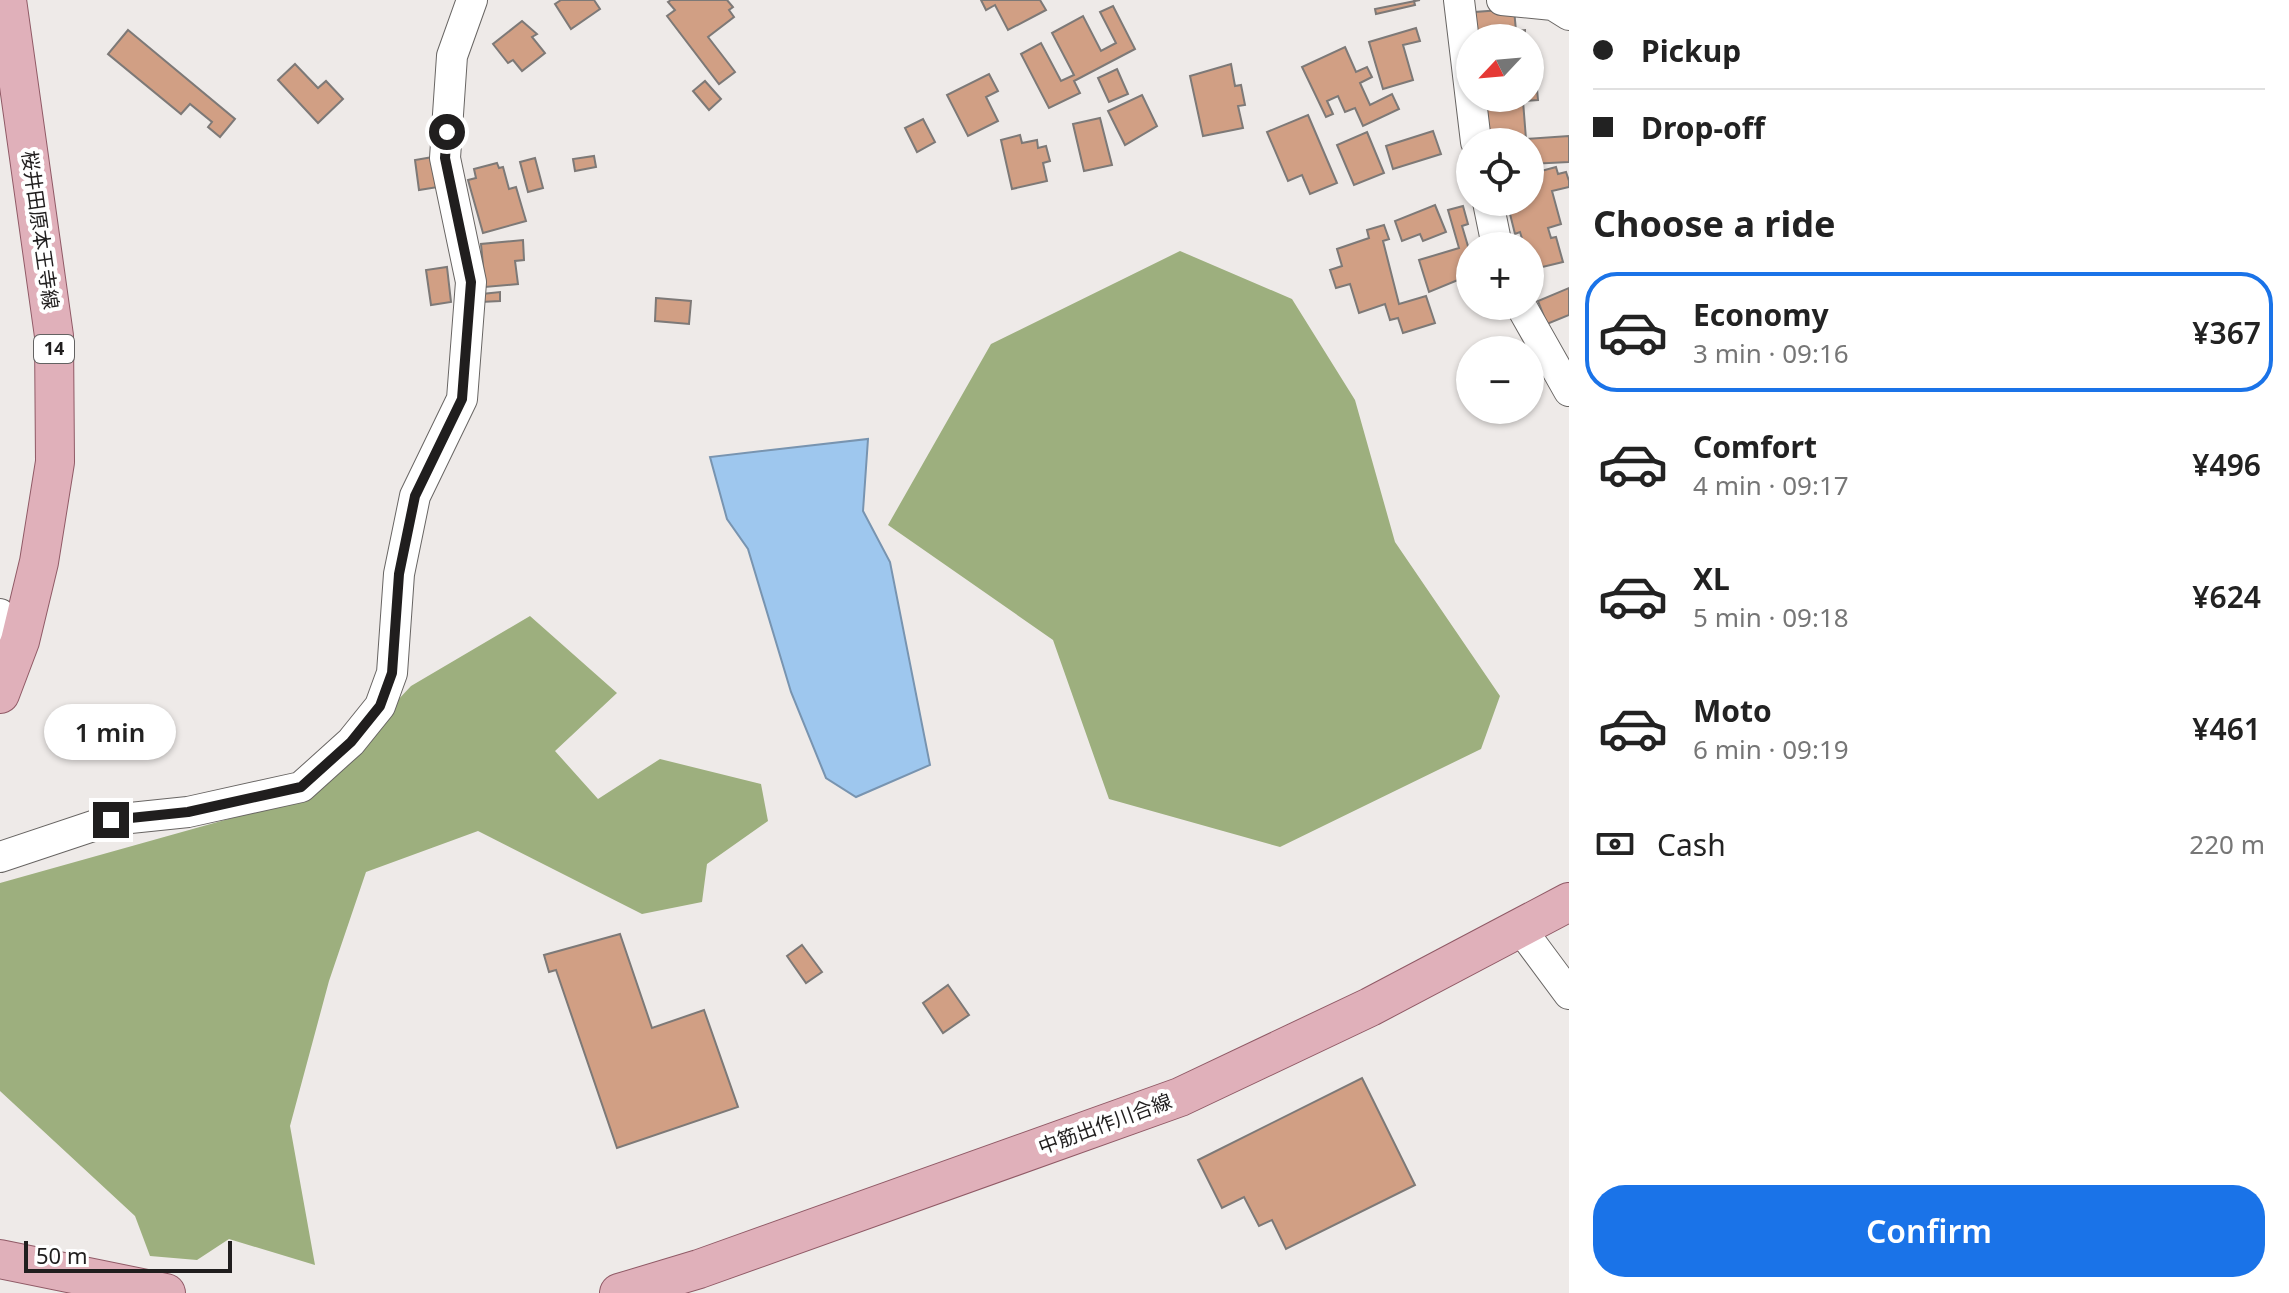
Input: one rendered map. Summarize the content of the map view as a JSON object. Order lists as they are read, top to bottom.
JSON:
{
  "streets": {
    "main road": ["桜井田原本王寺線", "14", "中筋出作川合線"]
  },
  "scale_bar": "50 m",
  "north": "bottom left",
  "page": {
    "banner": ["Pickup", "Drop-off"],
    "map_buttons": ["+", "−"],
    "heading": "Choose a ride",
    "list": [
      {
        "name": "Economy",
        "note": "3 min · 09:16",
        "value": "¥367"
      },
      {
        "name": "Comfort",
        "note": "4 min · 09:17",
        "value": "¥496"
      },
      {
        "name": "XL",
        "note": "5 min · 09:18",
        "value": "¥624"
      },
      {
        "name": "Moto",
        "note": "6 min · 09:19",
        "value": "¥461"
      }
    ],
    "bubble": "1 min",
    "pay": ["Cash", "220 m"],
    "buttons": "Confirm",
    "scale": "50 m"
  }
}
